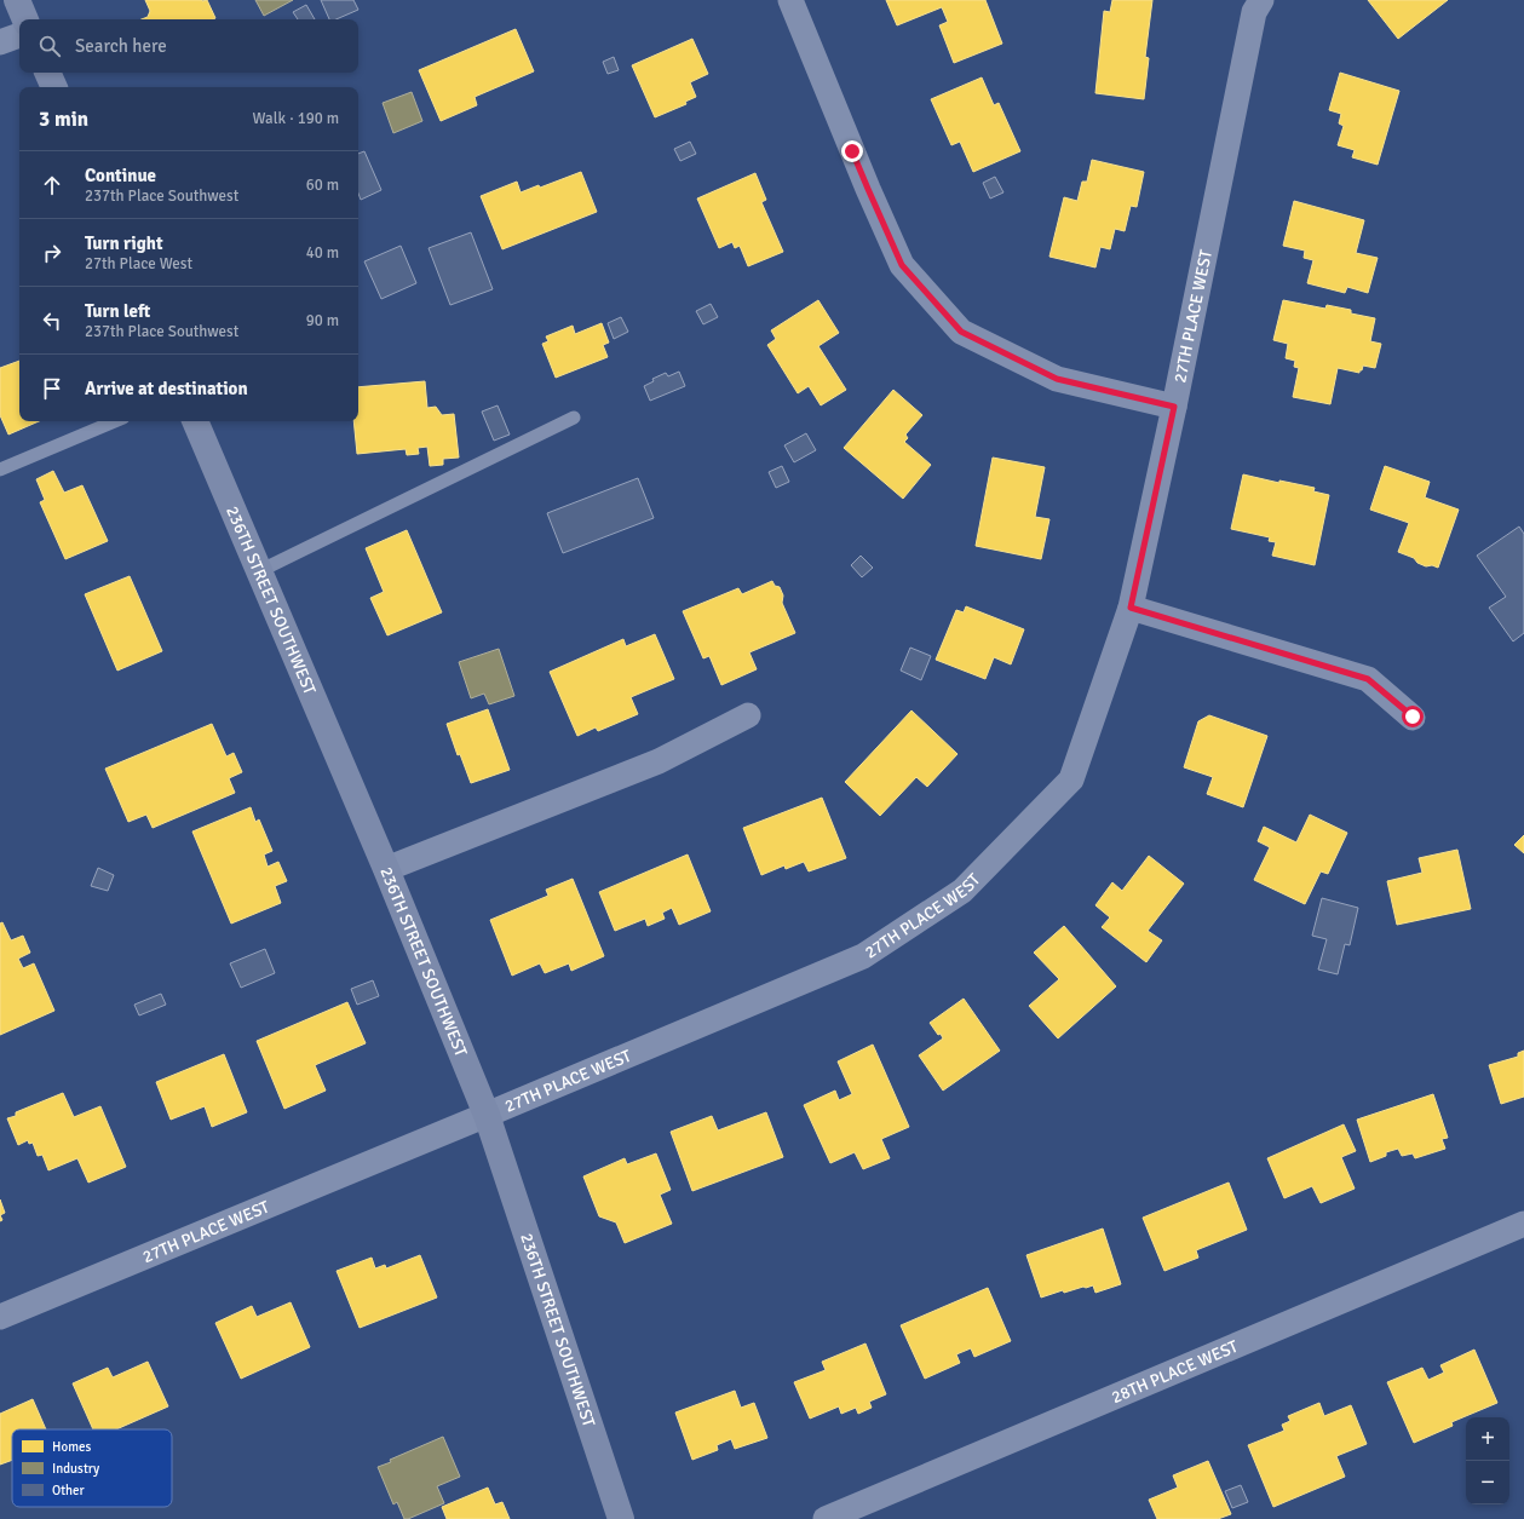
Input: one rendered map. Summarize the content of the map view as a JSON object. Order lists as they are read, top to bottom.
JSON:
{
  "streets": {
    "street": ["27TH PLACE WEST", "236TH STREET SOUTHWEST", "28TH PLACE WEST"]
  },
  "crossings": [
    ["27TH PLACE WEST", "236TH STREET SOUTHWEST"]
  ],
  "legend": ["Homes", "Industry", "Other"],
  "page": {
    "search": "Search here",
    "heading": ["3 min", "Walk · 190 m"],
    "list": [
      ["Continue", "237th Place Southwest", "60 m"],
      ["Turn right", "27th Place West", "40 m"],
      ["Turn left", "237th Place Southwest", "90 m"],
      "Arrive at destination"
    ],
    "map_buttons": ["+", "−"]
  }
}
